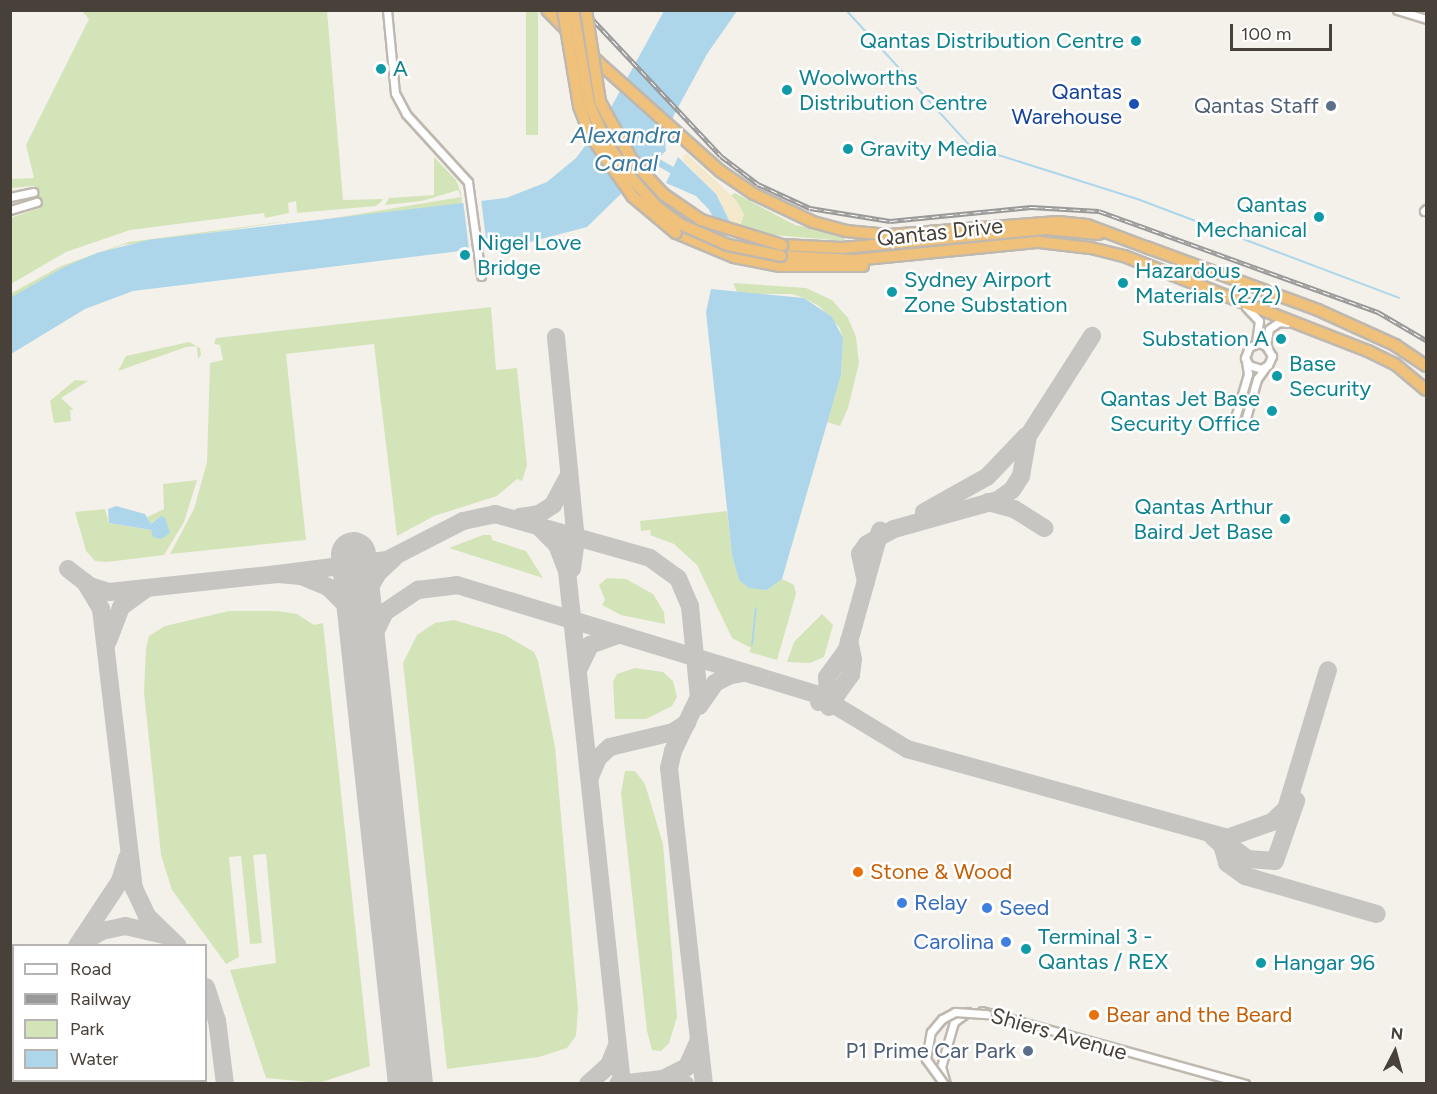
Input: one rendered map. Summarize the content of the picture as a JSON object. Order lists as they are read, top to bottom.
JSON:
{
  "streets": {
    "highway": ["Qantas Drive"],
    "street": ["Shiers Avenue"]
  },
  "water": ["Alexandra Canal"],
  "places": [
    "Qantas Distribution Centre",
    "A",
    "Woolworths Distribution Centre",
    "Qantas Warehouse",
    "Qantas Staff",
    "Gravity Media",
    "Qantas Mechanical",
    "Nigel Love Bridge",
    "Hazardous Materials (272)",
    "Sydney Airport Zone Substation",
    "Substation A",
    "Base Security",
    "Qantas Jet Base Security Office",
    "Qantas Arthur Baird Jet Base",
    "Stone & Wood",
    "Relay",
    "Seed",
    "Carolina",
    "Terminal 3 - Qantas / REX",
    "Hangar 96",
    "Bear and the Beard",
    "P1 Prime Car Park"
  ],
  "legend": [
    "Road",
    "Railway",
    "Park",
    "Water"
  ],
  "scale_bar": "100 m",
  "north": "top"
}
